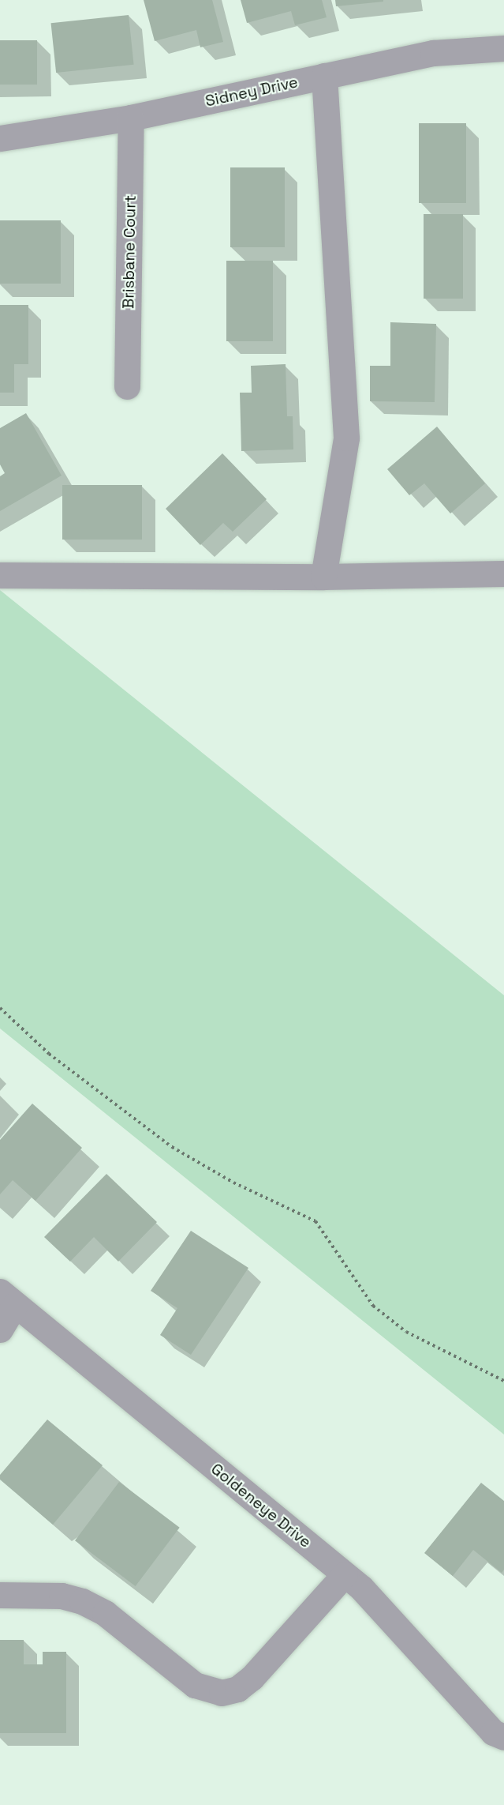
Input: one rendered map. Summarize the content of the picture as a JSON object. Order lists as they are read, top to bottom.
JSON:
{
  "streets": {
    "street": ["Sidney Drive", "Brisbane Court", "Goldeneye Drive"]
  },
  "crossings": [
    ["Sidney Drive", "Brisbane Court"]
  ]
}
